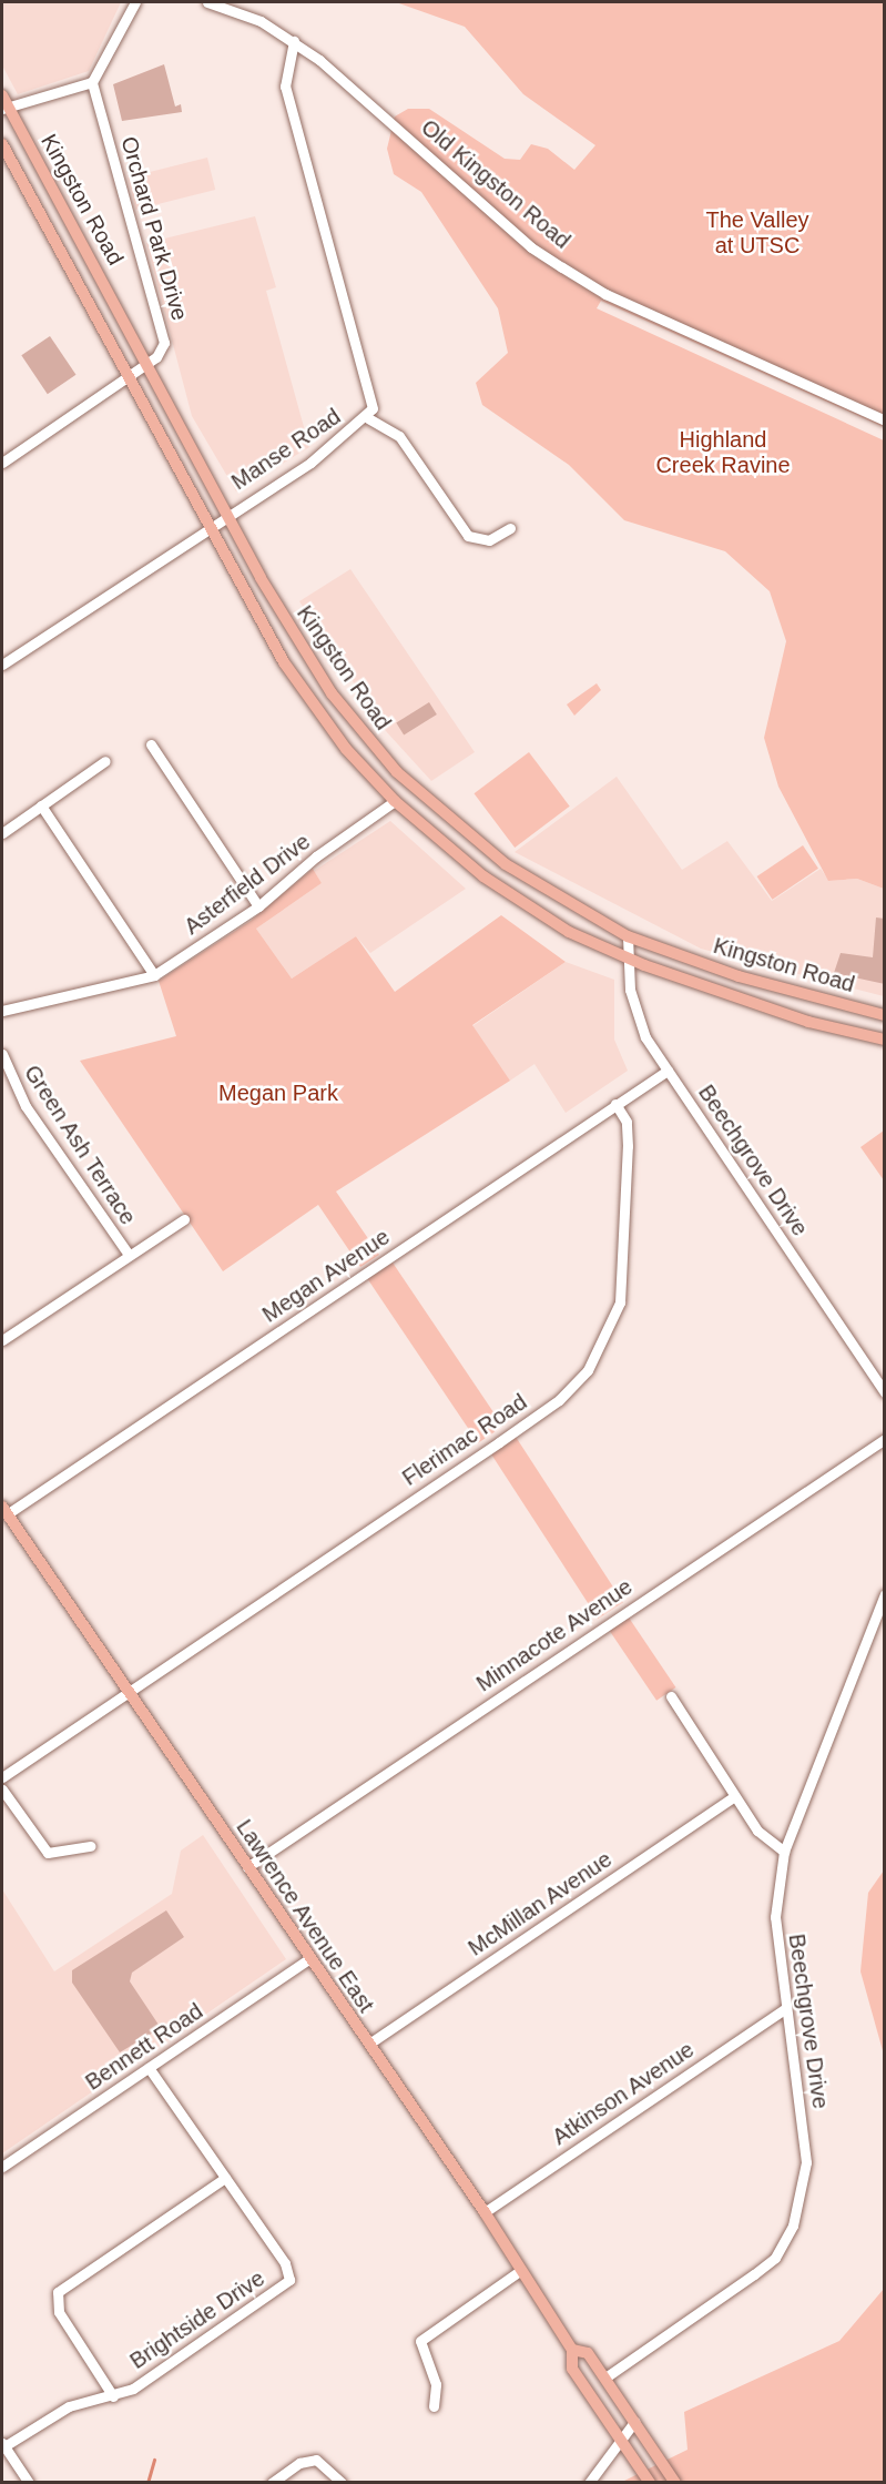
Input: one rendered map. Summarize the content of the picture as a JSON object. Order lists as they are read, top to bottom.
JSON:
{
  "streets": {
    "main road": ["Kingston Road", "Lawrence Avenue East"],
    "street": [
      "Old Kingston Road",
      "Orchard Park Drive",
      "Manse Road",
      "Asterfield Drive",
      "Green Ash Terrace",
      "Beechgrove Drive",
      "Megan Avenue",
      "Flerimac Road",
      "Minnacote Avenue",
      "McMillan Avenue",
      "Bennett Road",
      "Atkinson Avenue",
      "Brightside Drive"
    ]
  },
  "crossings": [
    ["Old Kingston Road", "Manse Road"],
    ["Kingston Road", "Orchard Park Drive"],
    ["Kingston Road", "Manse Road"],
    ["Kingston Road", "Asterfield Drive"],
    ["Kingston Road", "Beechgrove Drive"],
    ["Beechgrove Drive", "Megan Avenue"],
    ["Beechgrove Drive", "Lawrence Avenue East"],
    ["Beechgrove Drive", "Atkinson Avenue"],
    ["Megan Avenue", "Flerimac Road"],
    ["Megan Avenue", "Lawrence Avenue East"],
    ["Flerimac Road", "Lawrence Avenue East"],
    ["Minnacote Avenue", "Lawrence Avenue East"],
    ["McMillan Avenue", "Lawrence Avenue East"],
    ["Lawrence Avenue East", "Bennett Road"],
    ["Lawrence Avenue East", "Atkinson Avenue"],
    ["Bennett Road", "Brightside Drive"]
  ],
  "parks": ["The Valley at UTSC", "Highland Creek Ravine", "Megan Park"]
}
